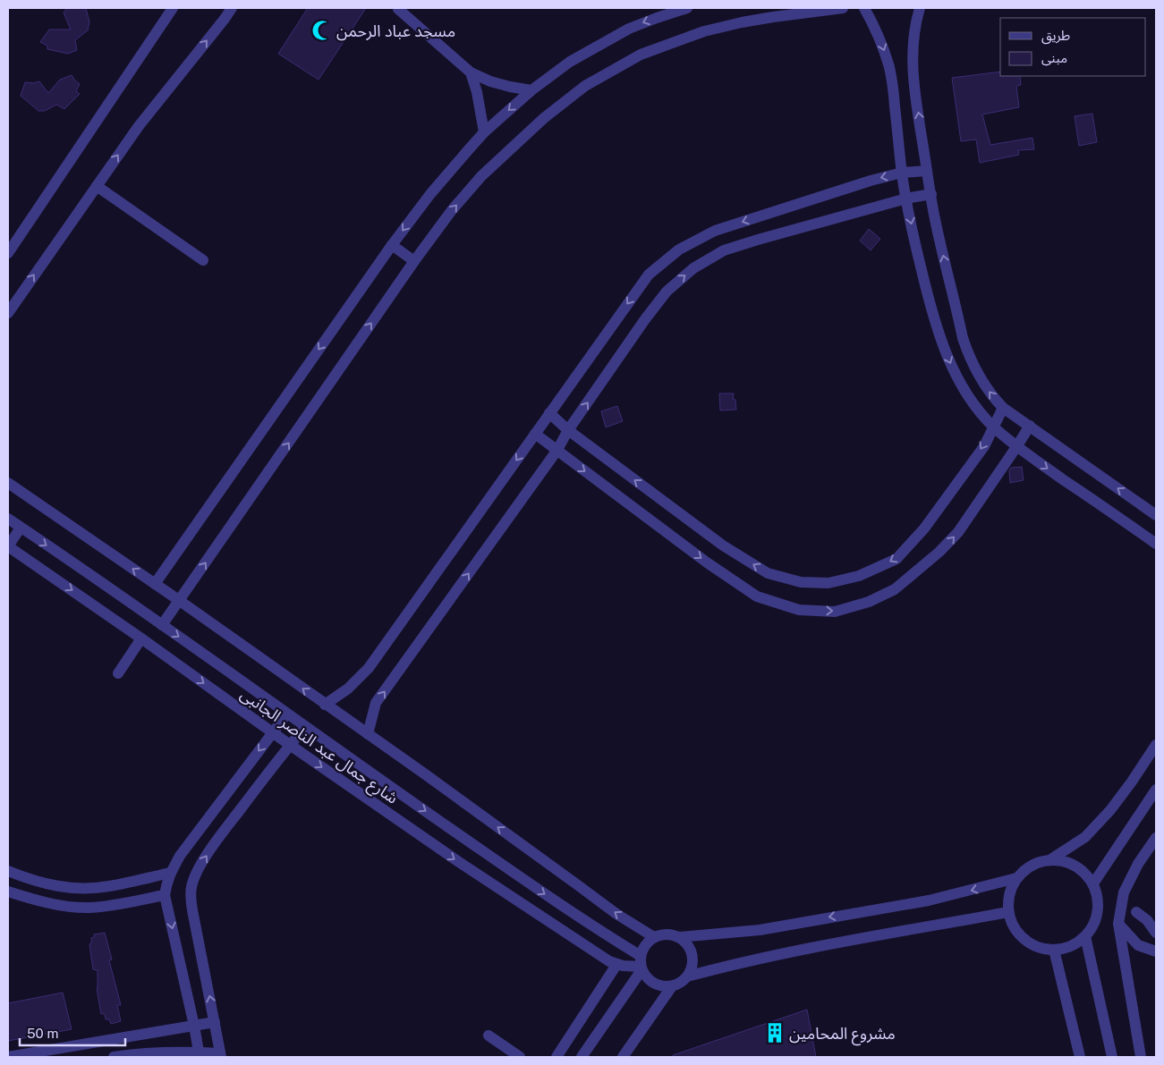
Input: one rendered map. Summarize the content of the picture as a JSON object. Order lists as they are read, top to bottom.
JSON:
{
  "streets": {
    "street": ["شارع جمال عبد الناصر الجانبى"]
  },
  "places": {
    "mosque": ["مسجد عباد الرحمن"],
    "building": ["مشروع المحامين"]
  },
  "legend": ["طريق", "مبنى"],
  "scale_bar": "50 m"
}
